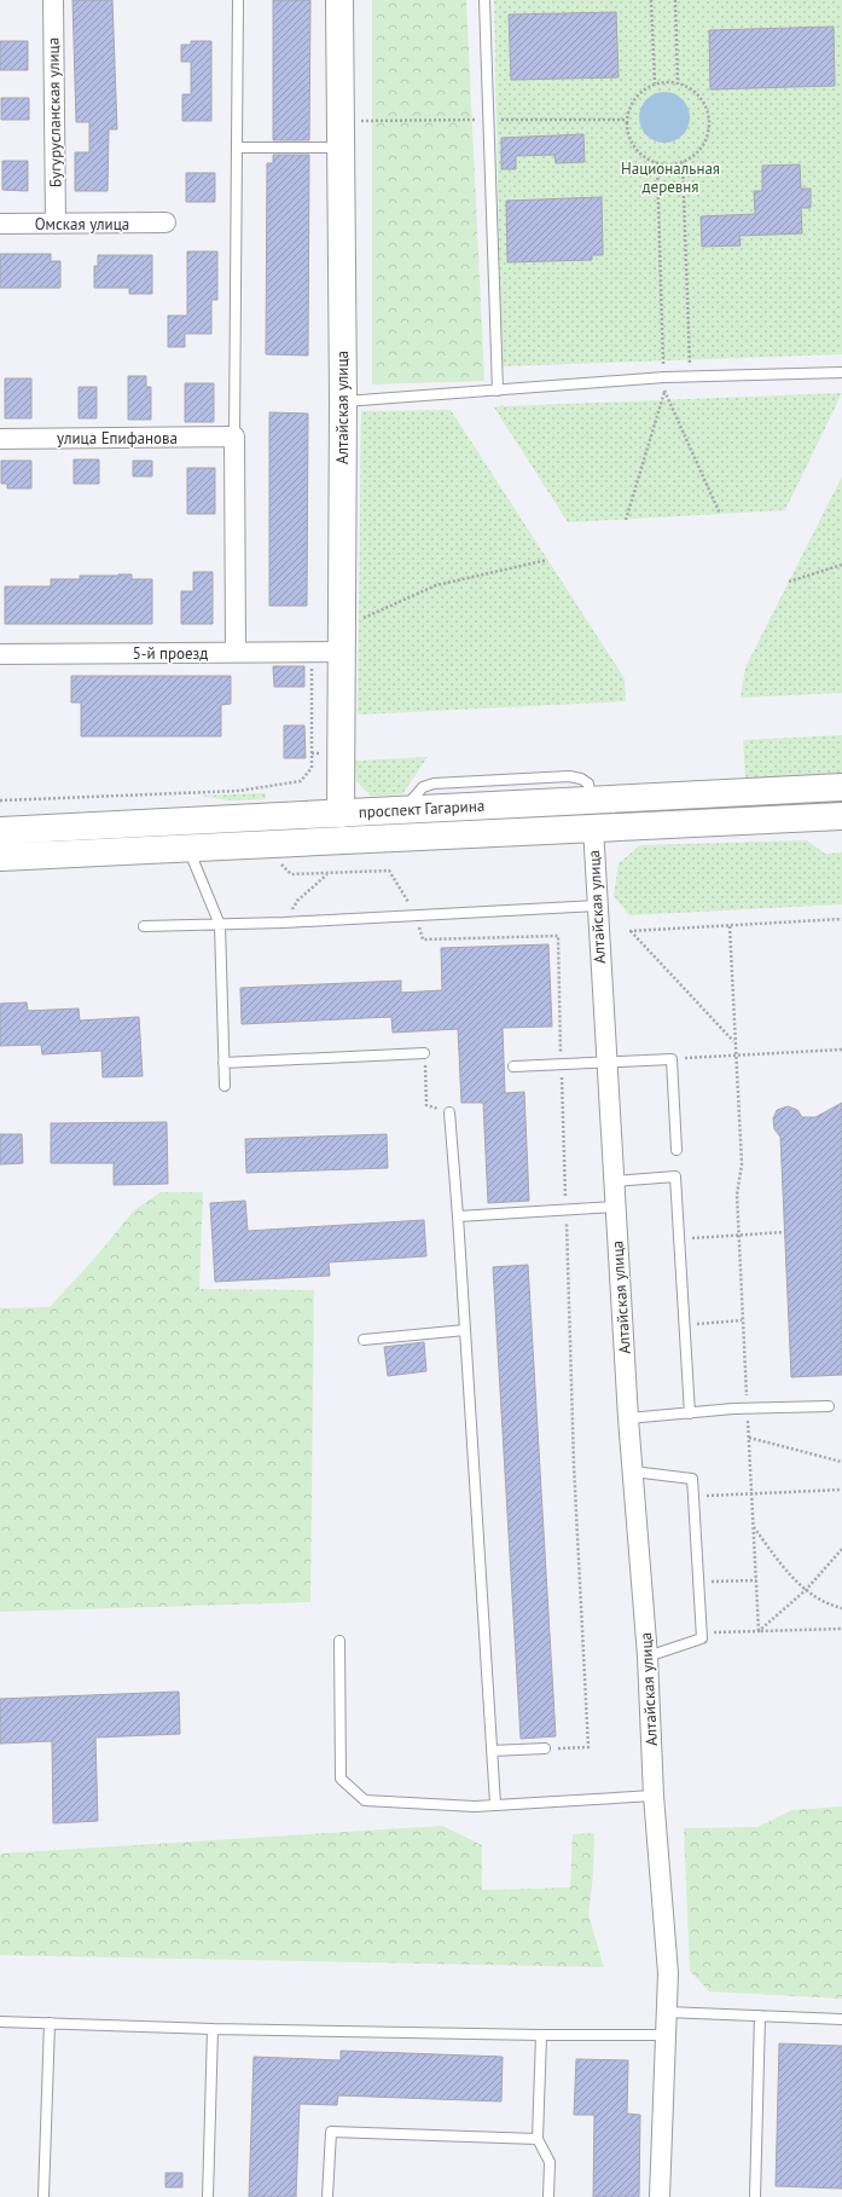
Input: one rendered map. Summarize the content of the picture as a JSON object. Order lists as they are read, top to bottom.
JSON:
{
  "streets": {
    "main road": ["Алтайская улица", "проспект Гагарина"],
    "street": [
      "Бугурусланская улица",
      "Омская улица",
      "улица Епифанова",
      "5-й проезд"
    ]
  },
  "crossings": [
    ["Бугурусланская улица", "Омская улица"],
    ["Алтайская улица", "5-й проезд"],
    ["Алтайская улица", "проспект Гагарина"]
  ],
  "parks": ["Национальная деревня"]
}
